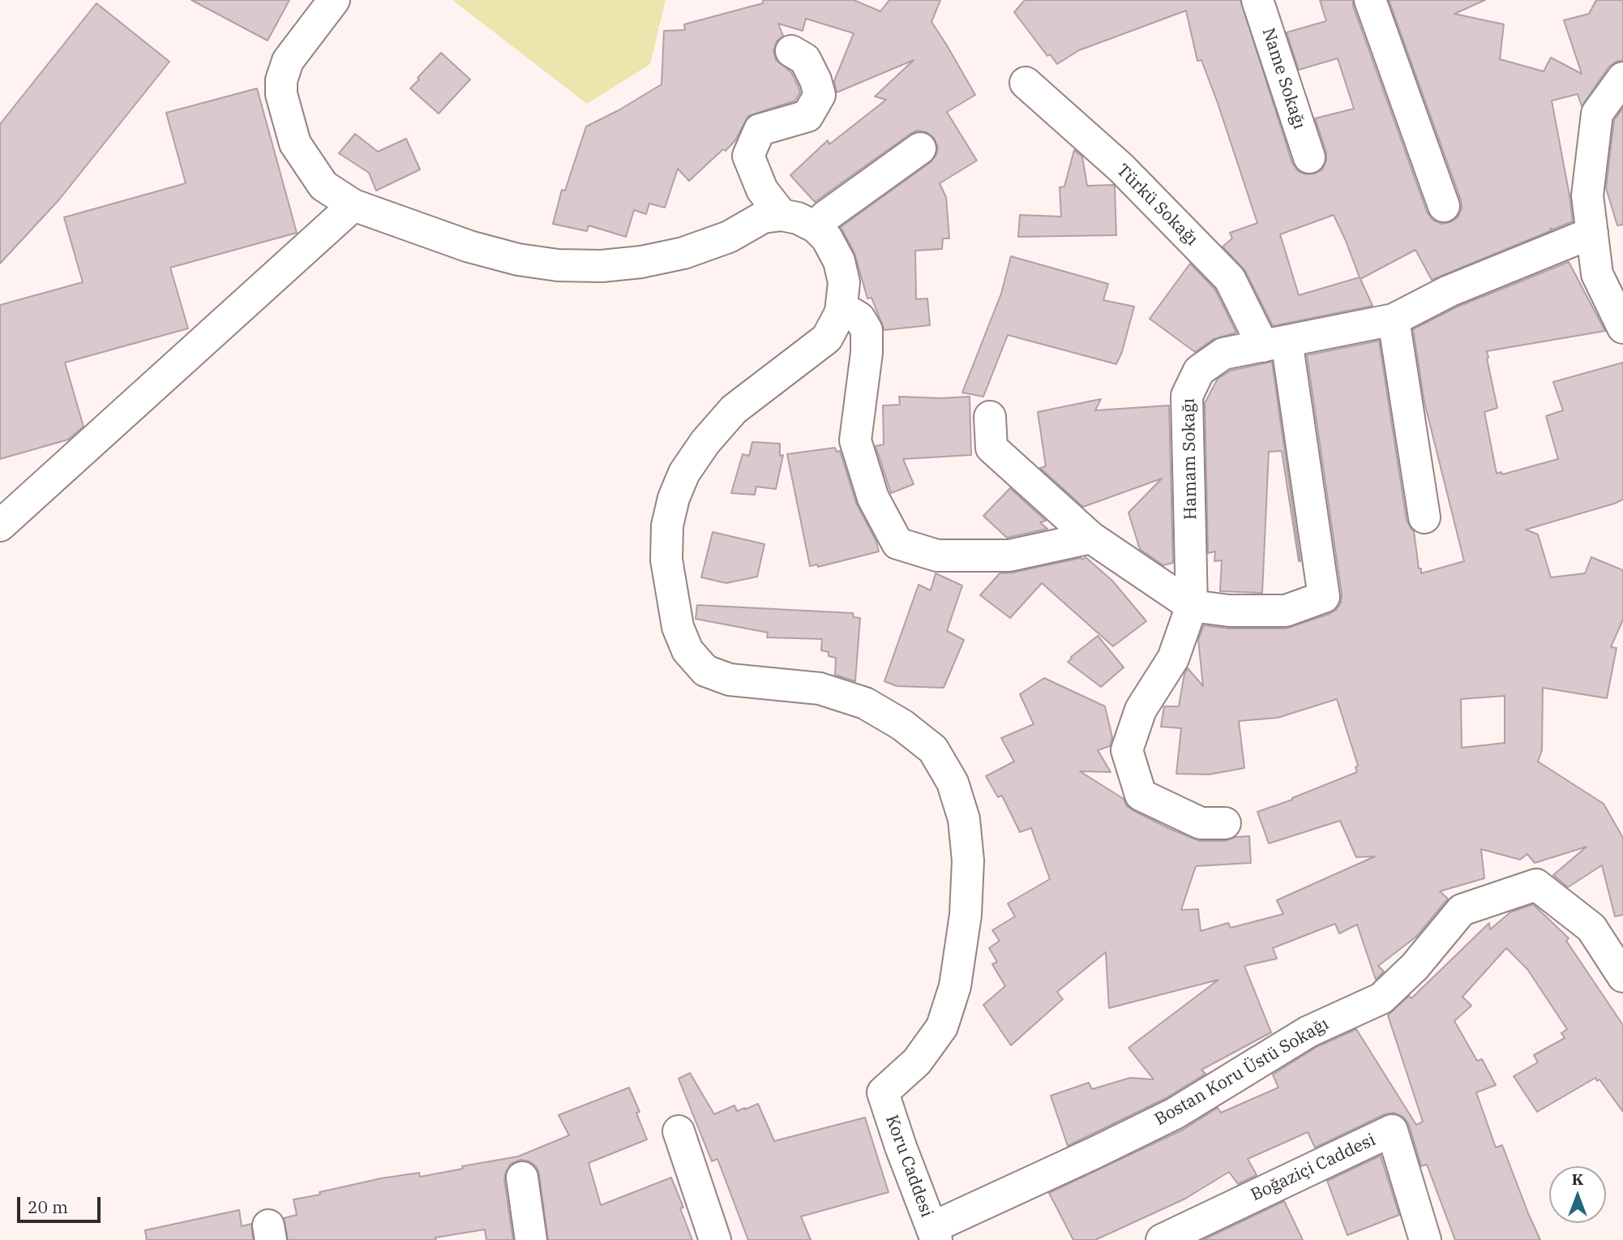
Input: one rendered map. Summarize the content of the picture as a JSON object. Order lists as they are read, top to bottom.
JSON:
{
  "streets": {
    "street": [
      "Name Sokağı",
      "Türkü Sokağı",
      "Hamam Sokağı",
      "Bostan Koru Üstü Sokağı",
      "Koru Caddesi",
      "Boğaziçi Caddesi"
    ]
  },
  "crossings": [
    ["Türkü Sokağı", "Hamam Sokağı"],
    ["Bostan Koru Üstü Sokağı", "Koru Caddesi"]
  ],
  "scale_bar": "20 m",
  "north": "top"
}
